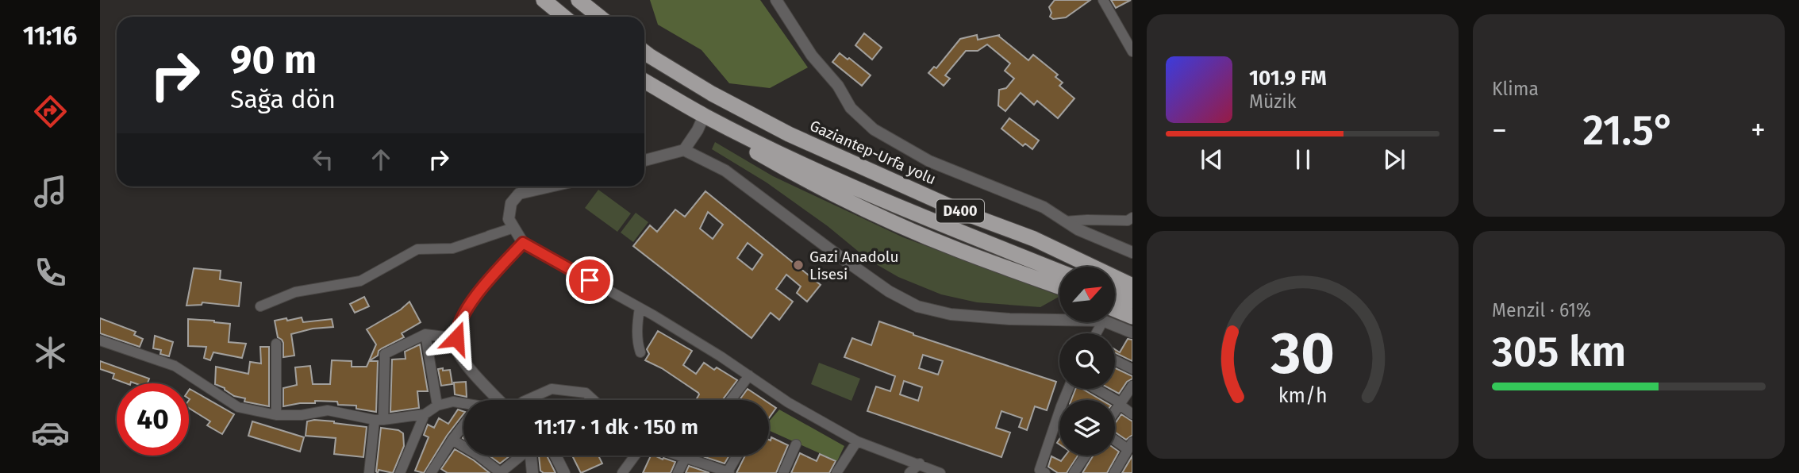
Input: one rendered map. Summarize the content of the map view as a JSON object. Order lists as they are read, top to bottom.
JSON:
{
  "streets": {
    "highway": ["Gaziantep-Urfa yolu", "D400"]
  },
  "places": ["Gazi Anadolu Lisesi"],
  "north": "top right",
  "page": {
    "tabs": "11:16",
    "tile": [
      "Klima",
      ["Menzil · 61%", "305 km"]
    ],
    "turn": ["90 m", "Sağa dön"],
    "song": ["101.9 FM", "Müzik"],
    "heat": ["−", "21.5°", "+"],
    "limit": "40",
    "trip": "11:17 · 1 dk · 150 m",
    "gauge": ["30", "km/h"]
  }
}
